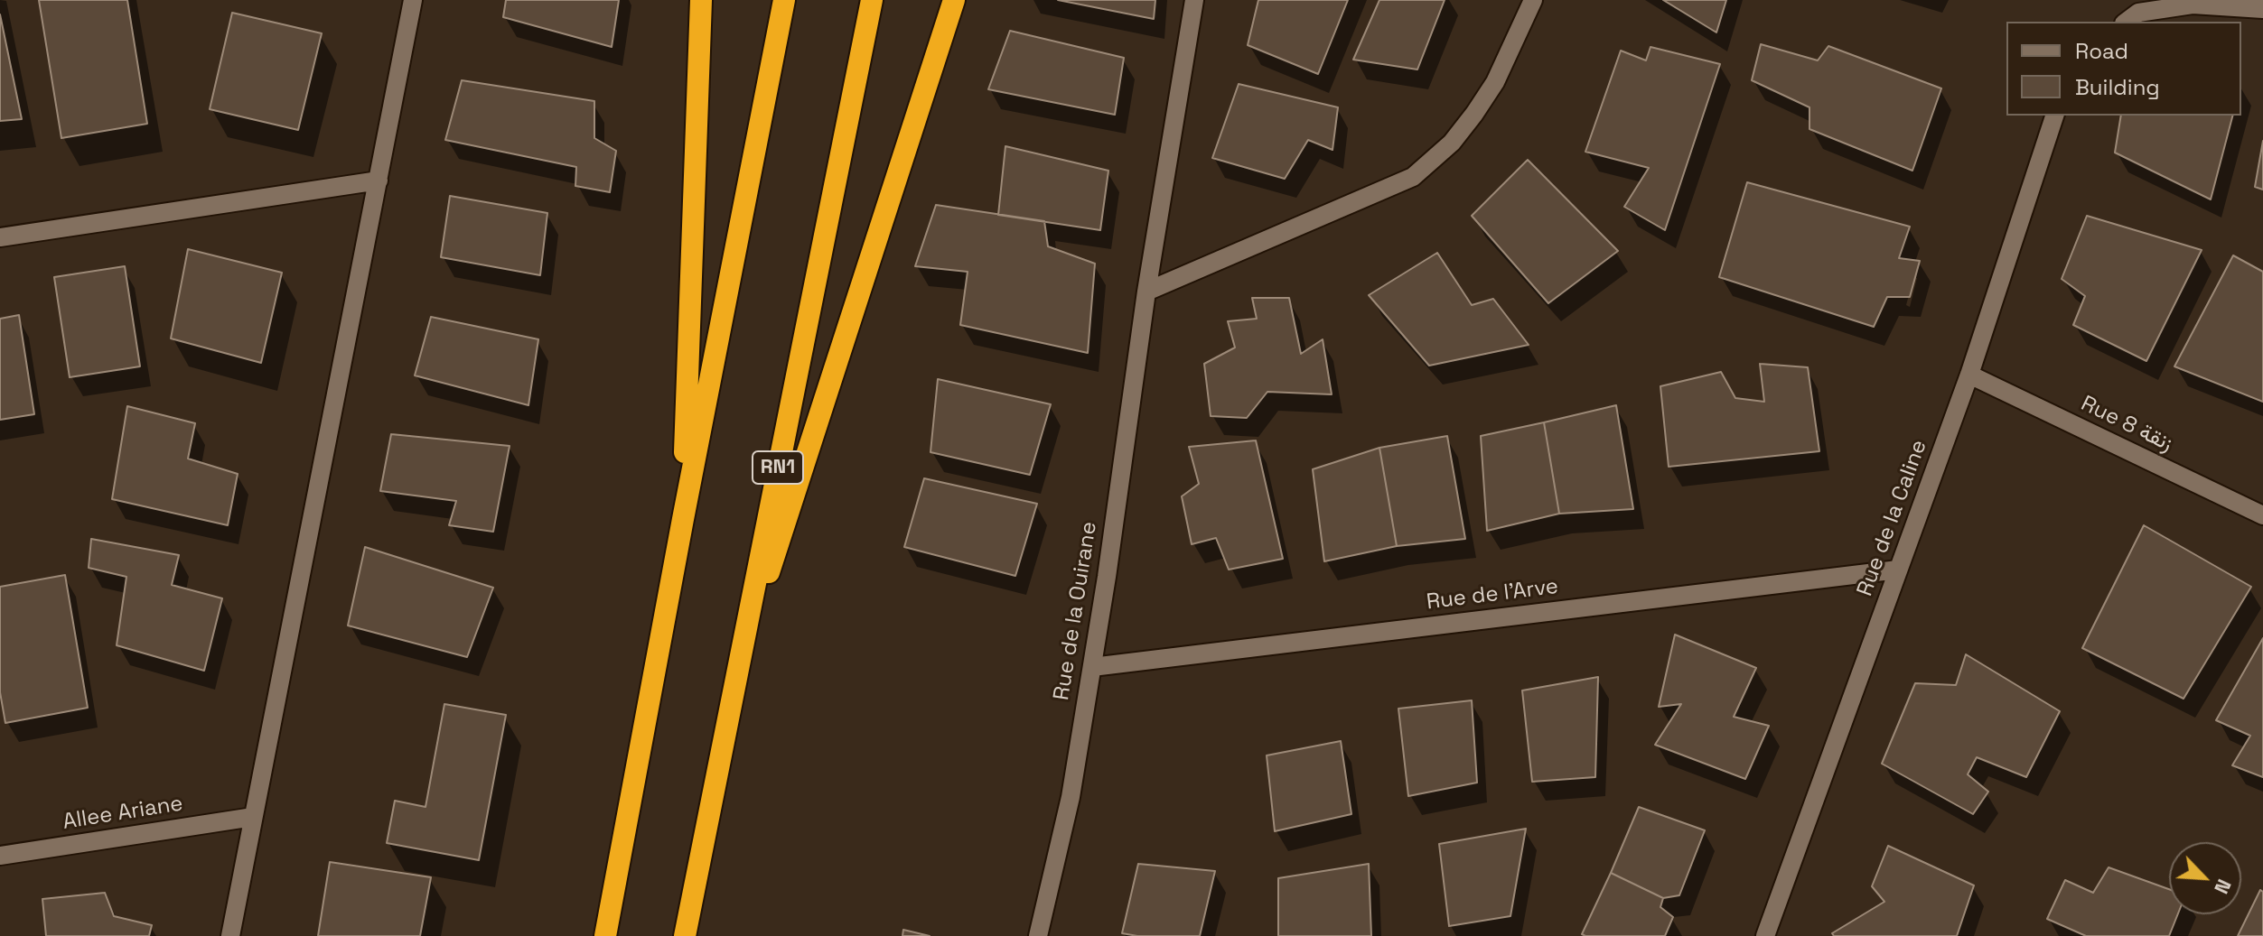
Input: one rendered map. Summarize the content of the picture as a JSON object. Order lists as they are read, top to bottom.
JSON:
{
  "streets": {
    "highway": ["RN1"],
    "street": [
      "Rue 8 زنقة",
      "Rue de la Caline",
      "Rue de l'Arve",
      "Rue de la Ouirane",
      "Allee Ariane"
    ]
  },
  "crossings": [
    ["Rue 8 زنقة", "Rue de la Caline"],
    ["Rue de la Caline", "Rue de l'Arve"],
    ["Rue de l'Arve", "Rue de la Ouirane"]
  ],
  "legend": ["Road", "Building"],
  "north": "bottom right"
}
